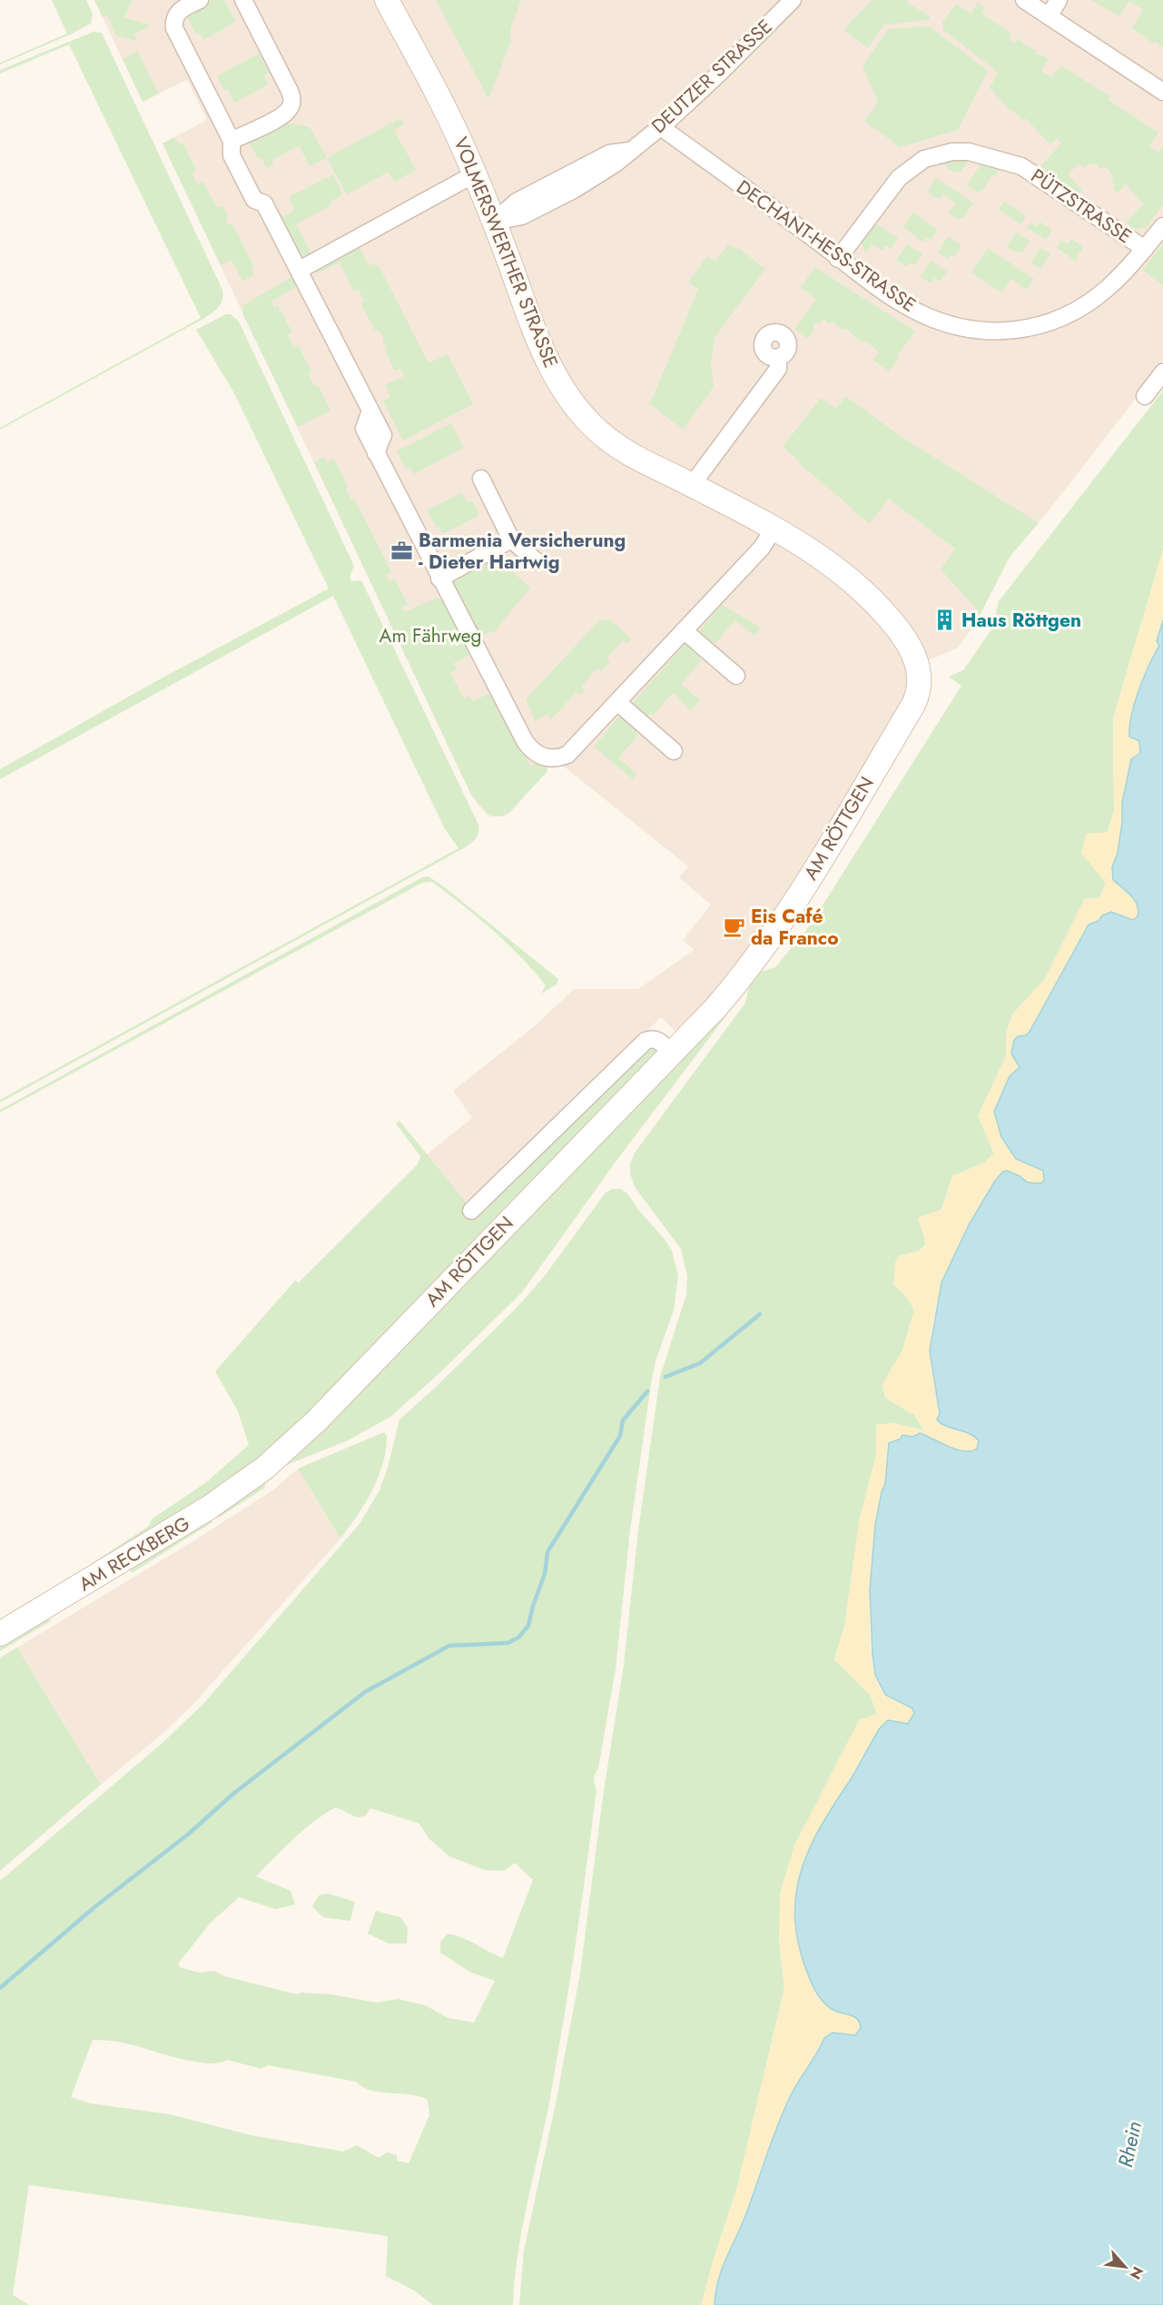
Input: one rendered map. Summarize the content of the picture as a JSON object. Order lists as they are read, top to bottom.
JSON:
{
  "streets": {
    "street": [
      "DEUTZER STRASSE",
      "PÜTZSTRASSE",
      "DECHANT-HESS-STRASSE",
      "VOLMERSWERTHER STRASSE",
      "AM RÖTTGEN",
      "AM RECKBERG"
    ]
  },
  "crossings": [
    ["DEUTZER STRASSE", "DECHANT-HESS-STRASSE"],
    ["DEUTZER STRASSE", "VOLMERSWERTHER STRASSE"],
    ["PÜTZSTRASSE", "DECHANT-HESS-STRASSE"],
    ["VOLMERSWERTHER STRASSE", "AM RÖTTGEN"],
    ["AM RÖTTGEN", "AM RECKBERG"]
  ],
  "water": ["Rhein"],
  "parks": ["Am Fährweg"],
  "places": {
    "office": ["Barmenia Versicherung - Dieter Hartwig"],
    "building": ["Haus Röttgen"],
    "cafe": ["Eis Café da Franco"]
  },
  "north": "bottom right"
}
